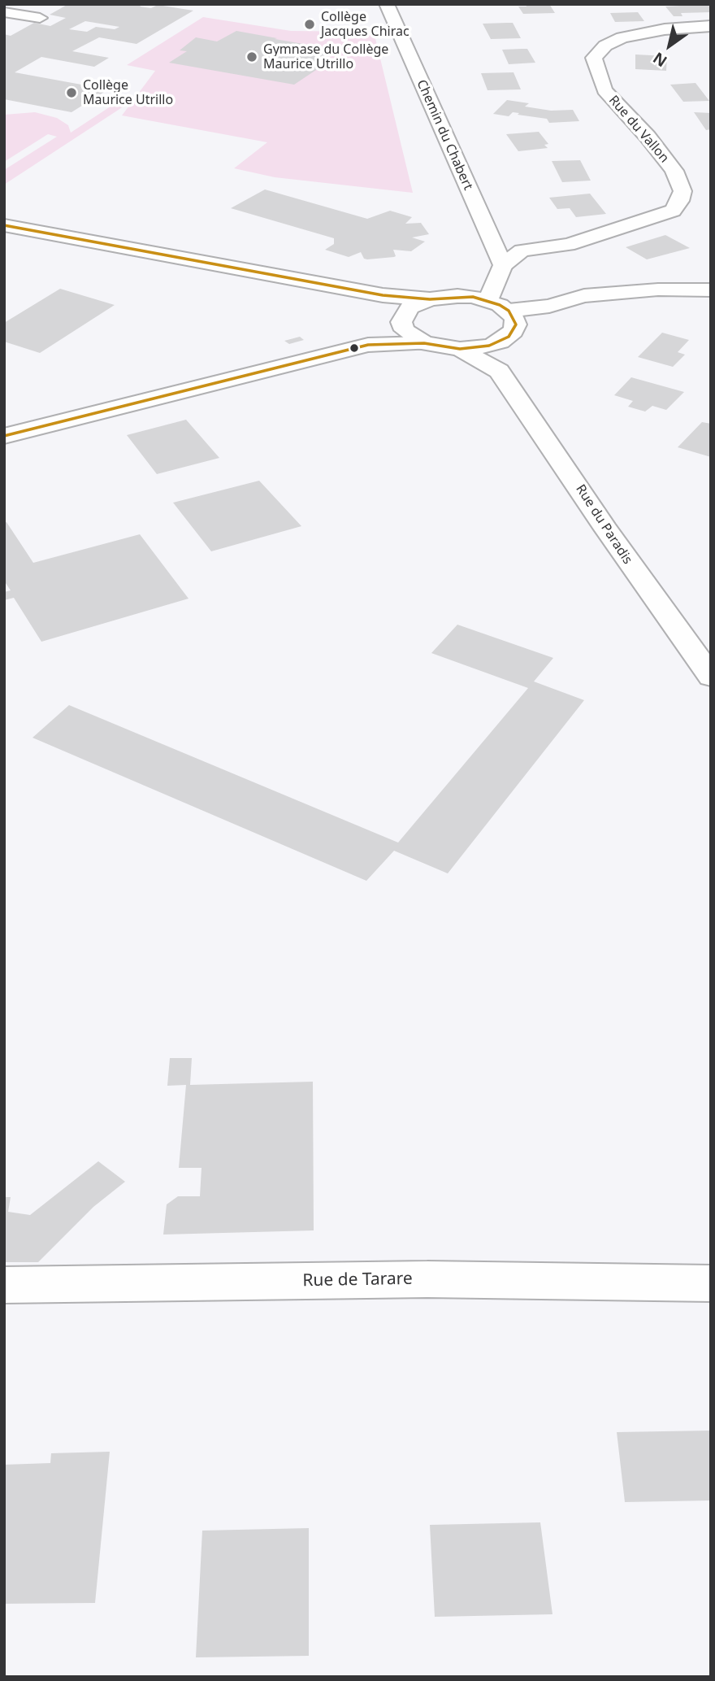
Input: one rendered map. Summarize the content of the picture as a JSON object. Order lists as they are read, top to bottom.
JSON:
{
  "streets": {
    "main road": [
      "Rue du Vallon",
      "Chemin du Chabert",
      "Rue du Paradis",
      "Rue de Tarare"
    ]
  },
  "crossings": [
    ["Rue du Vallon", "Chemin du Chabert"]
  ],
  "places": ["Collège Jacques Chirac", "Gymnase du Collège Maurice Utrillo", "Collège Maurice Utrillo"],
  "north": "bottom left"
}
